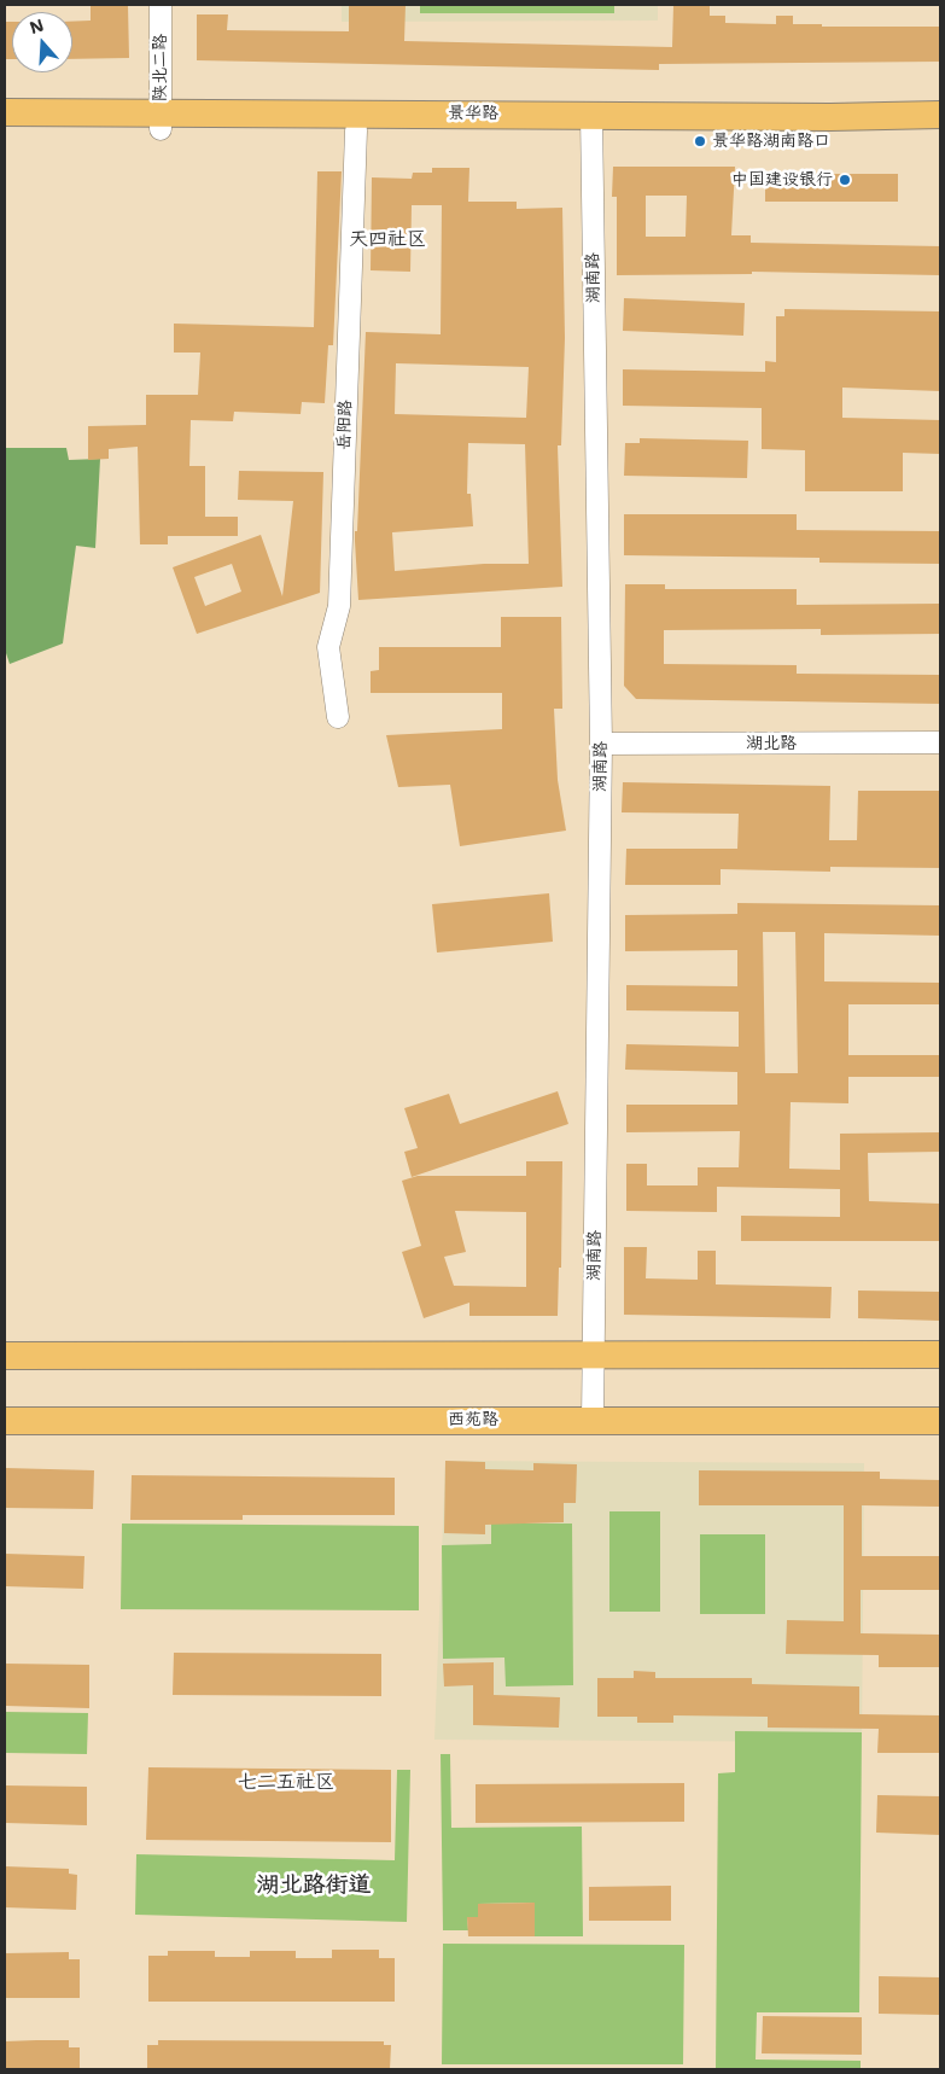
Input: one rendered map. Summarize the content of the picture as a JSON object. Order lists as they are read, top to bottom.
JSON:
{
  "streets": {
    "main road": ["景华路", "西苑路"],
    "street": [
      "陕北二路",
      "湖南路",
      "岳阳路",
      "湖北路"
    ]
  },
  "crossings": [
    ["陕北二路", "景华路"],
    ["景华路", "湖南路"],
    ["景华路", "岳阳路"],
    ["湖南路", "湖北路"],
    ["湖南路", "西苑路"]
  ],
  "districts": ["天四社区", "七二五社区", "湖北路街道"],
  "places": ["景华路湖南路口", "中国建设银行"],
  "north": "top"
}
